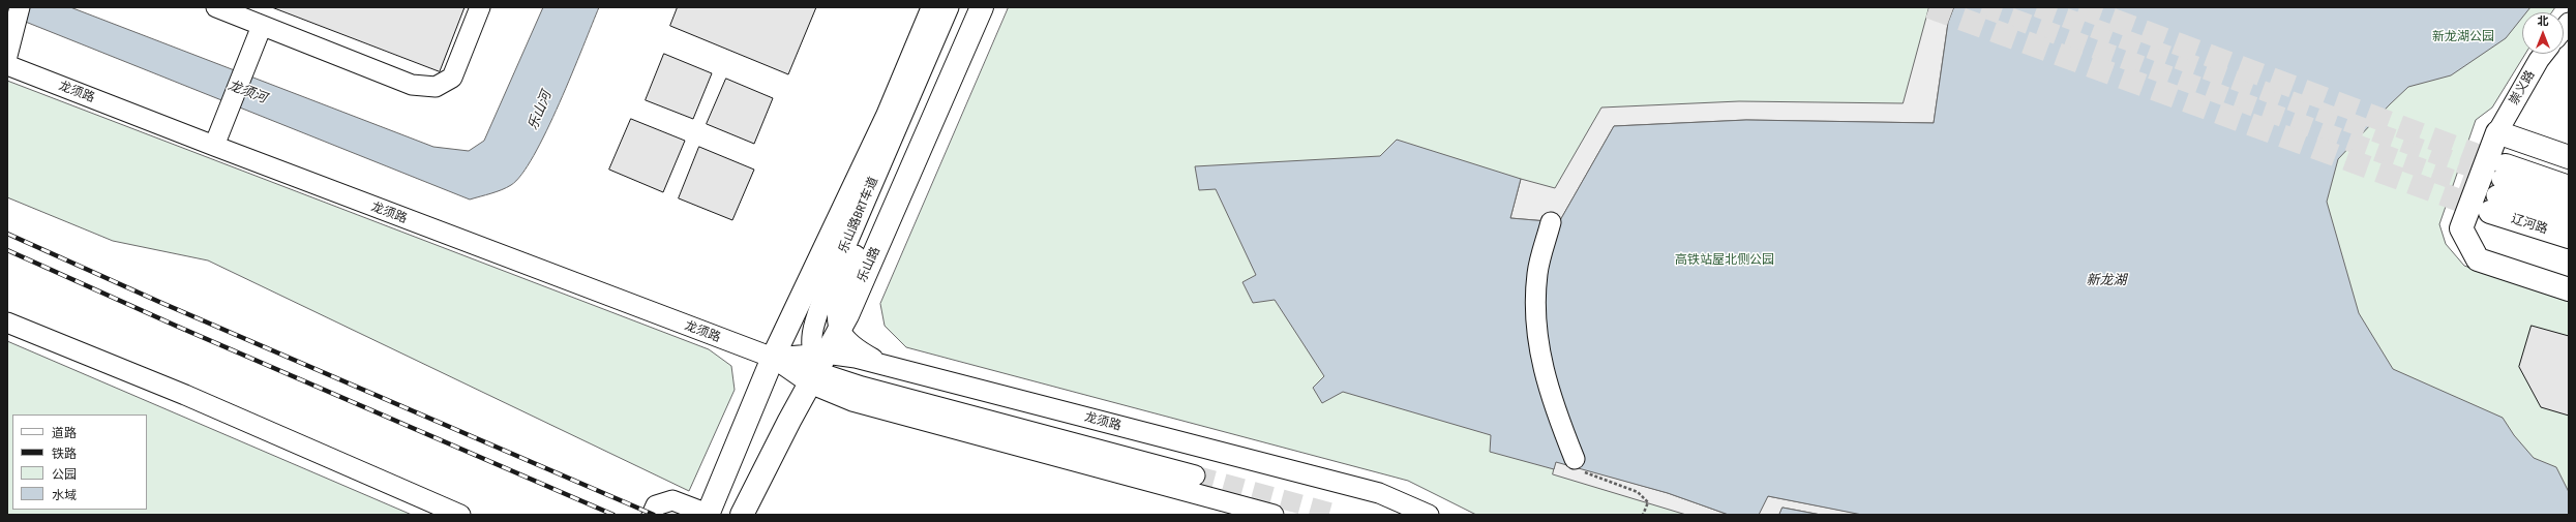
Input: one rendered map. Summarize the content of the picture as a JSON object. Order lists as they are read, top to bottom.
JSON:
{
  "streets": {
    "main road": ["辽河路", "乐山路"],
    "street": ["崇义路", "龙须路", "乐山路BRT车道"]
  },
  "crossings": [
    ["龙须路", "乐山路BRT车道"],
    ["龙须路", "乐山路"],
    ["乐山路BRT车道", "乐山路"]
  ],
  "water": ["龙须河", "乐山河", "新龙湖"],
  "parks": ["新龙湖公园", "高铁站屋北侧公园"],
  "legend": [
    "道路",
    "铁路",
    "公园",
    "水域"
  ],
  "north": "top"
}
